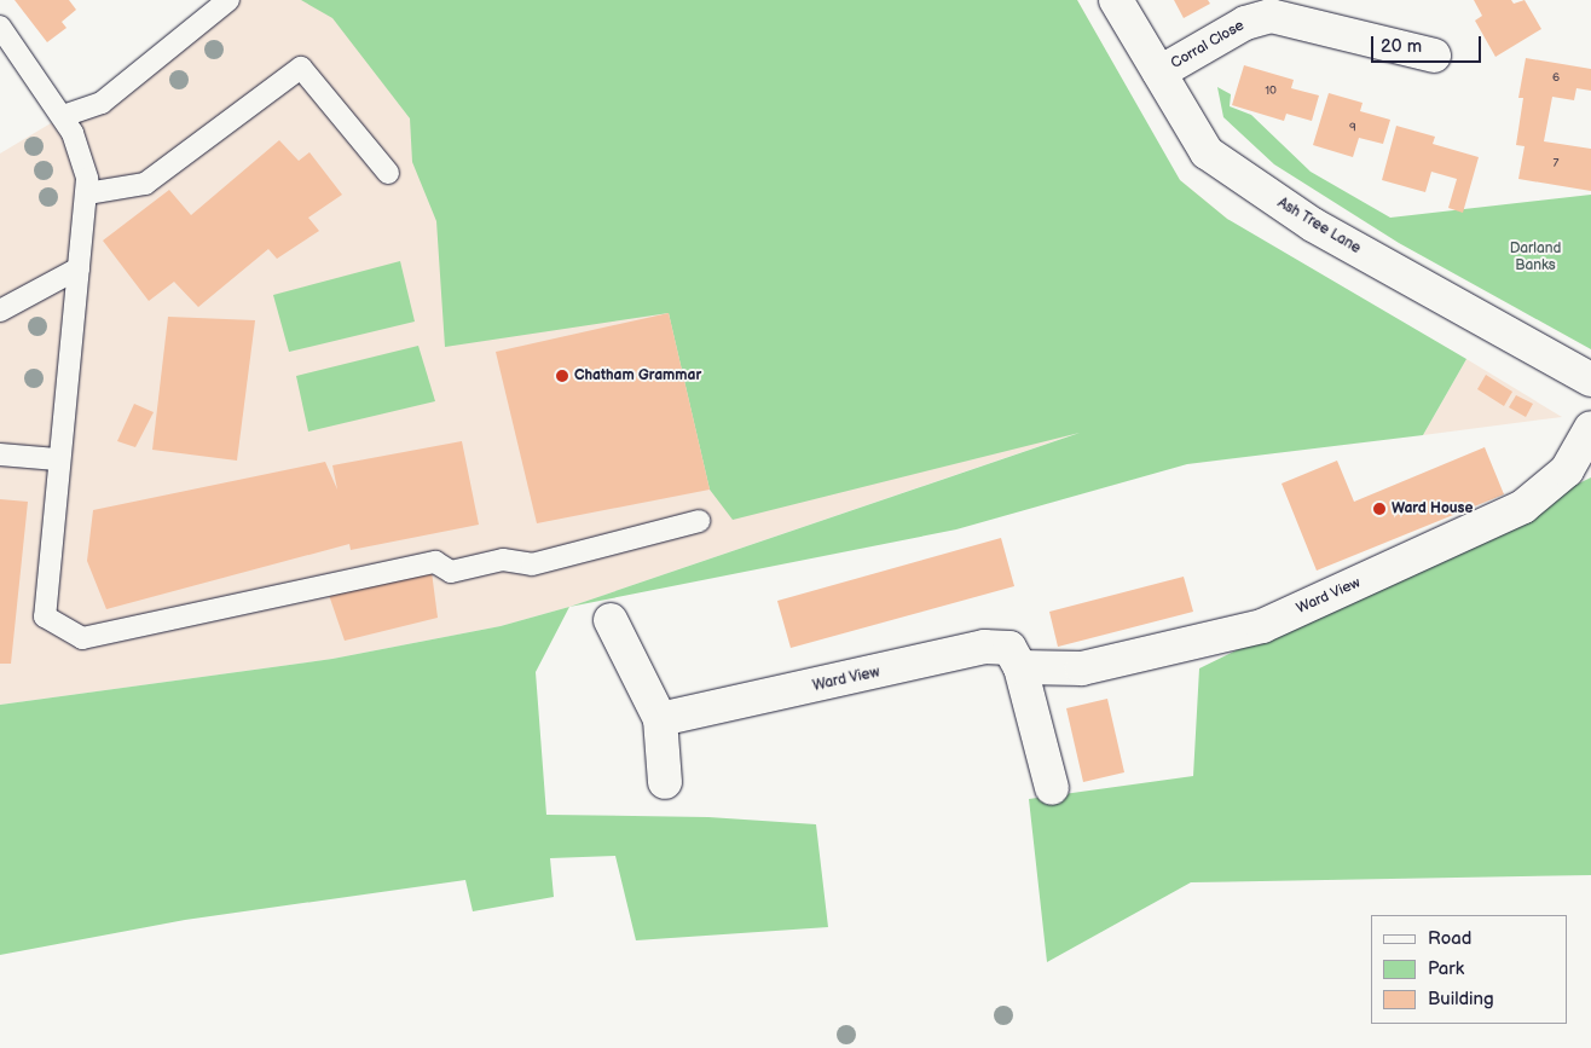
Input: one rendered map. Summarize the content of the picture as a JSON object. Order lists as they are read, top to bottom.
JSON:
{
  "streets": {
    "street": ["Corral Close", "Ash Tree Lane", "Ward View"]
  },
  "crossings": [
    ["Corral Close", "Ash Tree Lane"]
  ],
  "parks": ["Darland Banks"],
  "places": ["Chatham Grammar", "Ward House"],
  "house_numbers": [
    "6",
    "10",
    "9",
    "7"
  ],
  "legend": ["Road", "Park", "Building"],
  "scale_bar": "20 m"
}
